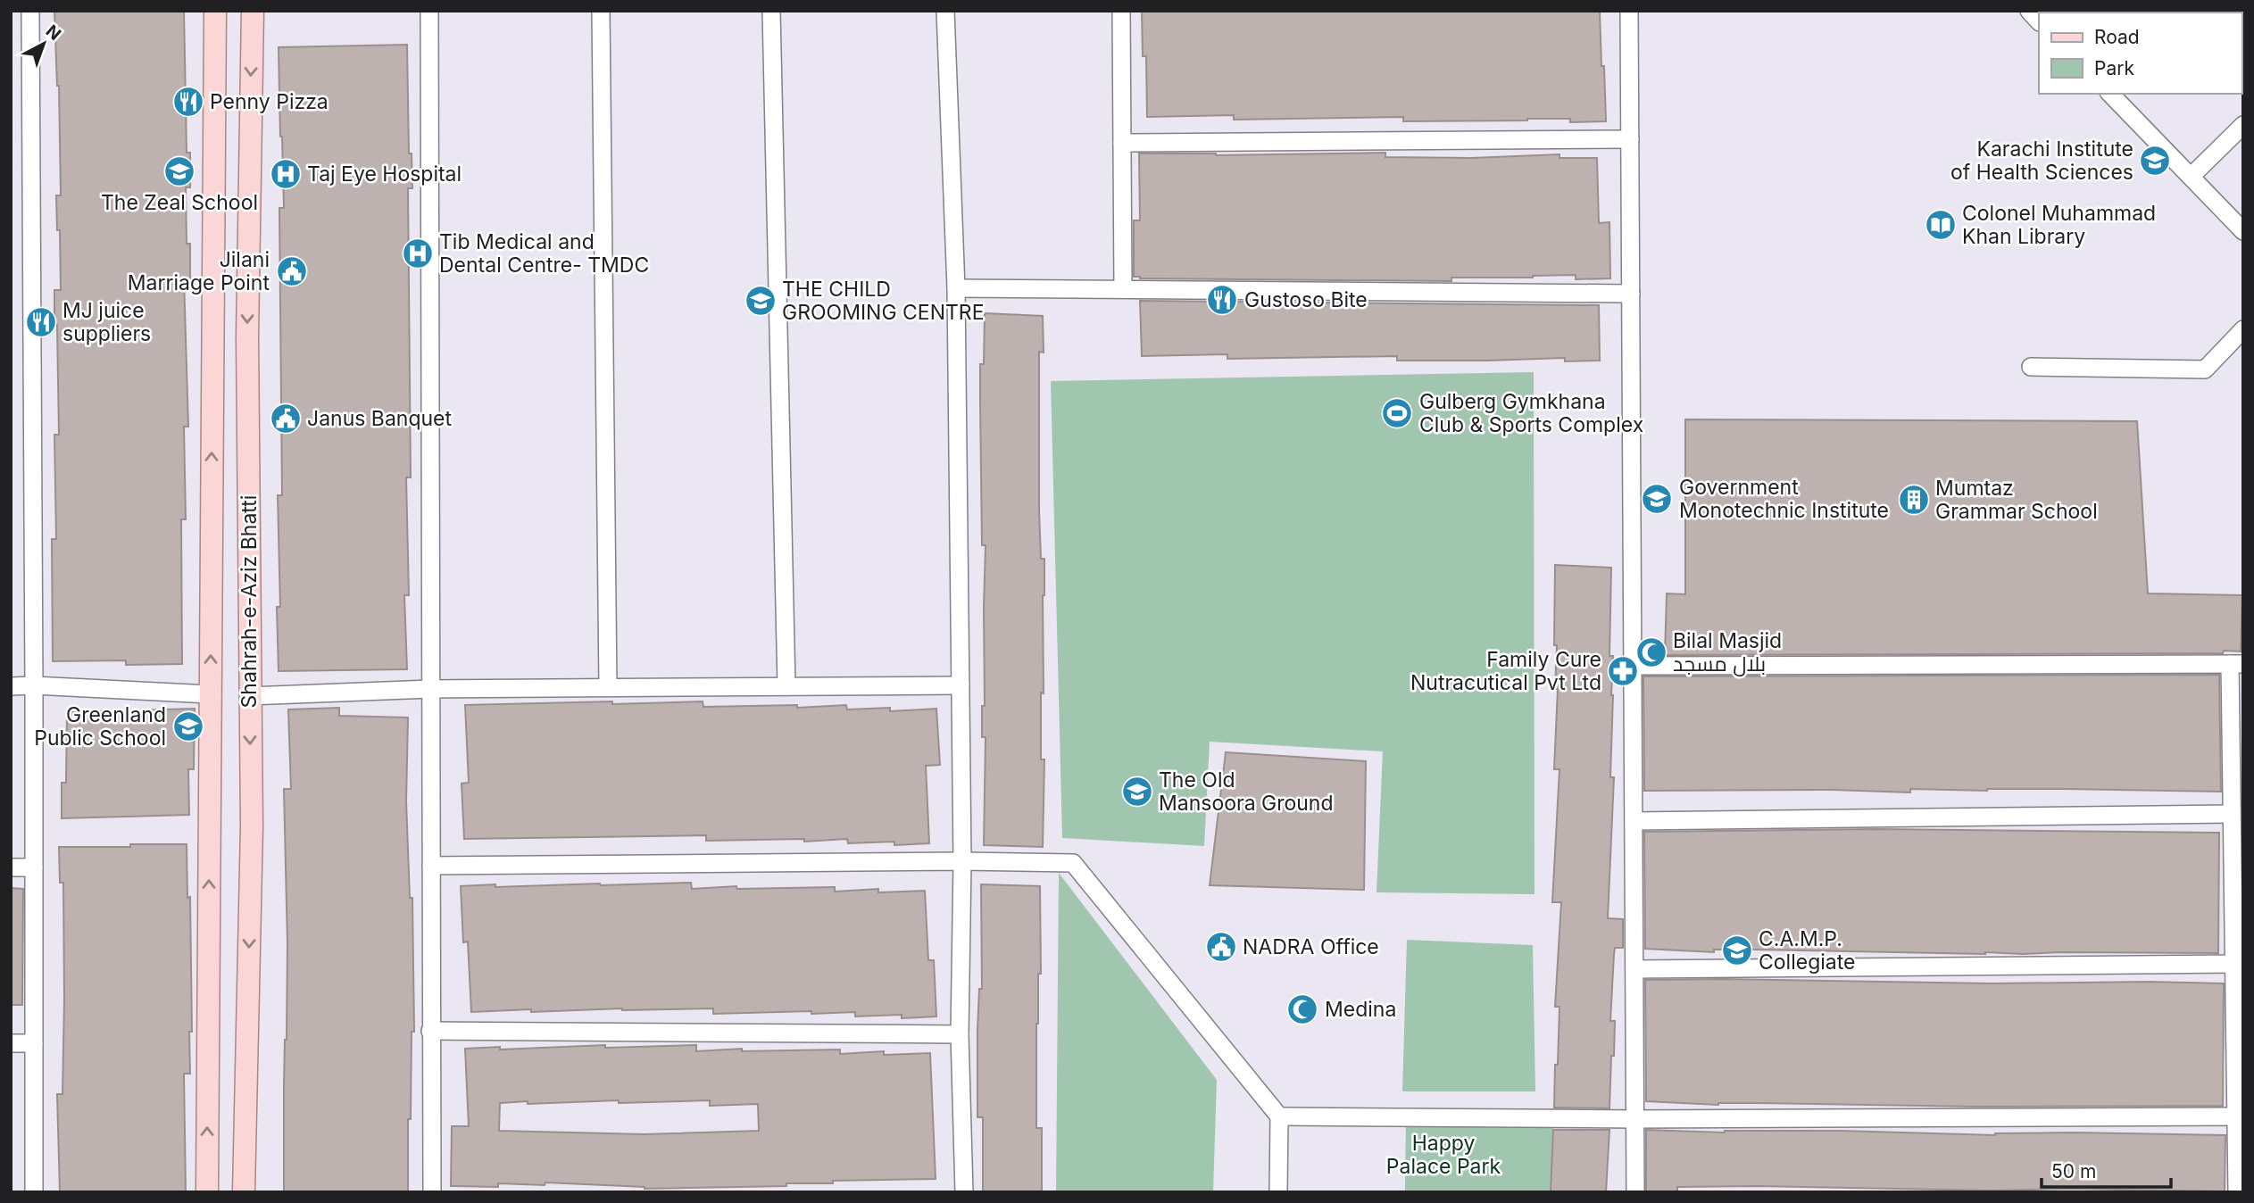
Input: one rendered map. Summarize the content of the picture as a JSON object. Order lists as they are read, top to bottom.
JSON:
{
  "streets": {
    "main road": ["Shahrah-e-Aziz Bhatti"]
  },
  "parks": ["Happy Palace Park"],
  "places": {
    "restaurant": ["Penny Pizza", "Gustoso Bite", "MJ juice suppliers"],
    "school or university": [
      "Karachi Institute of Health Sciences",
      "The Zeal School",
      "THE CHILD GROOMING CENTRE",
      "Government Monotechnic Institute",
      "Greenland Public School",
      "The Old Mansoora Ground",
      "C.A.M.P. Collegiate"
    ],
    "hospital": ["Taj Eye Hospital", "Tib Medical and Dental Centre- TMDC"],
    "library": ["Colonel Muhammad Khan Library"],
    "public building": ["Jilani Marriage Point", "Janus Banquet", "NADRA Office"],
    "sports": ["Gulberg Gymkhana Club & Sports Complex"],
    "building": ["Mumtaz Grammar School"],
    "mosque": ["Bilal Masjid بلال مسجد", "Medina"],
    "pharmacy": ["Family Cure Nutracutical Pvt Ltd"]
  },
  "legend": ["Road", "Park"],
  "scale_bar": "50 m",
  "north": "top right"
}
